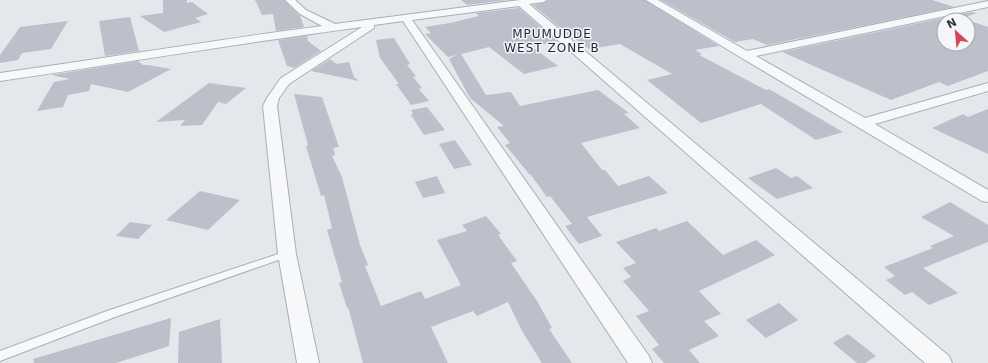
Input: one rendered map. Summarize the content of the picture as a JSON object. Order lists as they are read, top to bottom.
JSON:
{
  "districts": ["MPUMUDDE WEST ZONE B"],
  "north": "top left"
}
